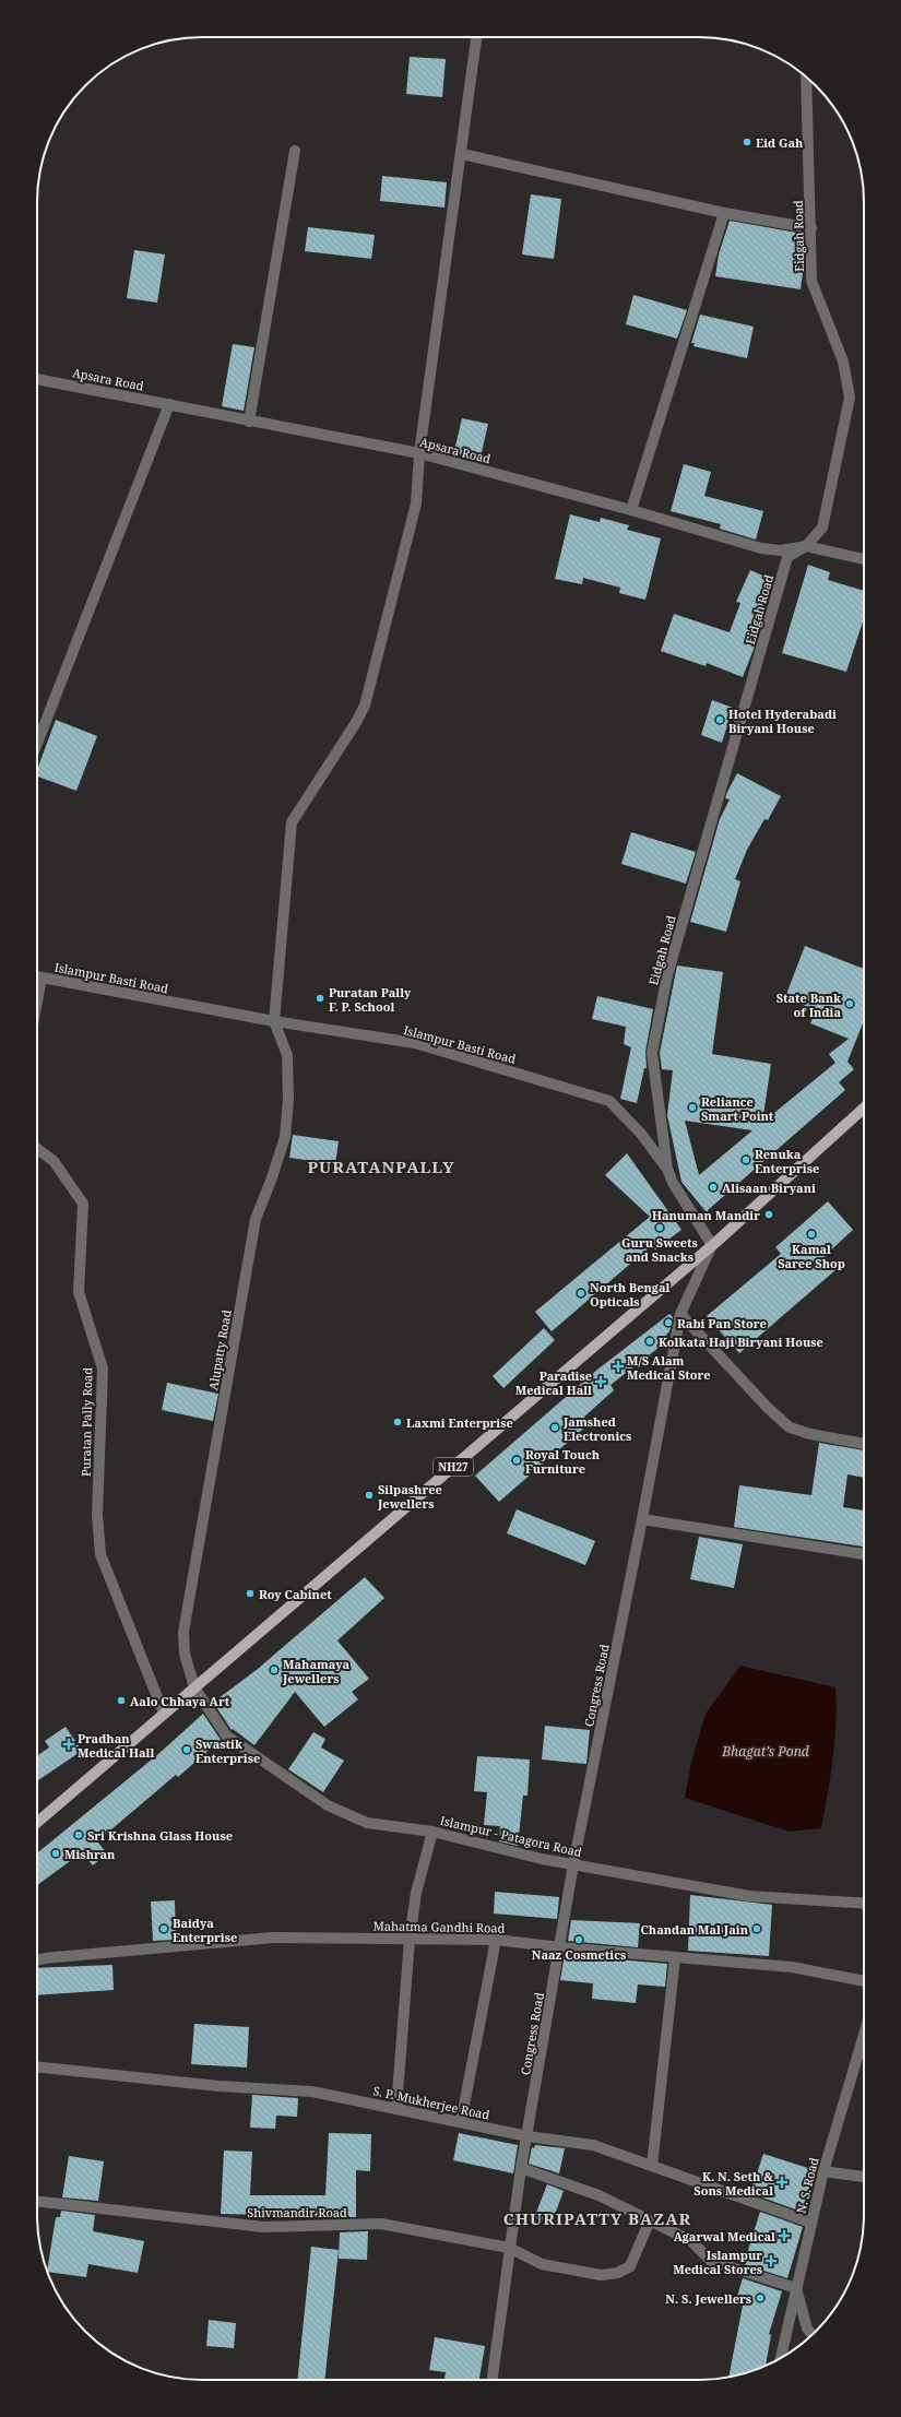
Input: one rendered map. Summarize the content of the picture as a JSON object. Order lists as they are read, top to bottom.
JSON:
{
  "streets": {
    "main road": ["NH27"],
    "street": [
      "Eidgah Road",
      "Apsara Road",
      "Islampur Basti Road",
      "Alupatty Road",
      "Puratan Pally Road",
      "Congress Road",
      "Islampur - Patagora Road",
      "Mahatma Gandhi Road",
      "S. P. Mukherjee Road",
      "N. S. Road",
      "Shivmandir Road"
    ]
  },
  "crossings": [
    ["Eidgah Road", "Apsara Road"],
    ["Eidgah Road", "Islampur Basti Road"],
    ["Islampur Basti Road", "Alupatty Road"],
    ["Alupatty Road", "NH27"],
    ["Alupatty Road", "Islampur - Patagora Road"],
    ["Puratan Pally Road", "NH27"],
    ["NH27", "Congress Road"],
    ["NH27", "Islampur - Patagora Road"],
    ["Congress Road", "Islampur - Patagora Road"],
    ["Congress Road", "Mahatma Gandhi Road"],
    ["Congress Road", "S. P. Mukherjee Road"],
    ["Congress Road", "Shivmandir Road"],
    ["S. P. Mukherjee Road", "N. S. Road"]
  ],
  "districts": ["PURATANPALLY", "CHURIPATTY BAZAR"],
  "water": ["Bhagat’s Pond"],
  "places": {
    "other": [
      "Eid Gah",
      "Hotel Hyderabadi Biryani House",
      "Puratan Pally F. P. School",
      "State Bank of India",
      "Reliance Smart Point",
      "Renuka Enterprise",
      "Alisaan Biryani",
      "Hanuman Mandir",
      "Guru Sweets and Snacks",
      "Kamal Saree Shop",
      "North Bengal Opticals",
      "Rabi Pan Store",
      "Kolkata Haji Biryani House",
      "Laxmi Enterprise",
      "Jamshed Electronics",
      "Royal Touch Furniture",
      "Silpashree Jewellers",
      "Roy Cabinet",
      "Mahamaya Jewellers",
      "Aalo Chhaya Art",
      "Swastik Enterprise",
      "Sri Krishna Glass House",
      "Mishran",
      "Baidya Enterprise",
      "Chandan Mal Jain",
      "Naaz Cosmetics",
      "N. S. Jewellers"
    ],
    "health": [
      "M/S Alam Medical Store",
      "Paradise Medical Hall",
      "Pradhan Medical Hall",
      "K. N. Seth & Sons Medical",
      "Agarwal Medical",
      "Islampur Medical Stores"
    ]
  }
}
